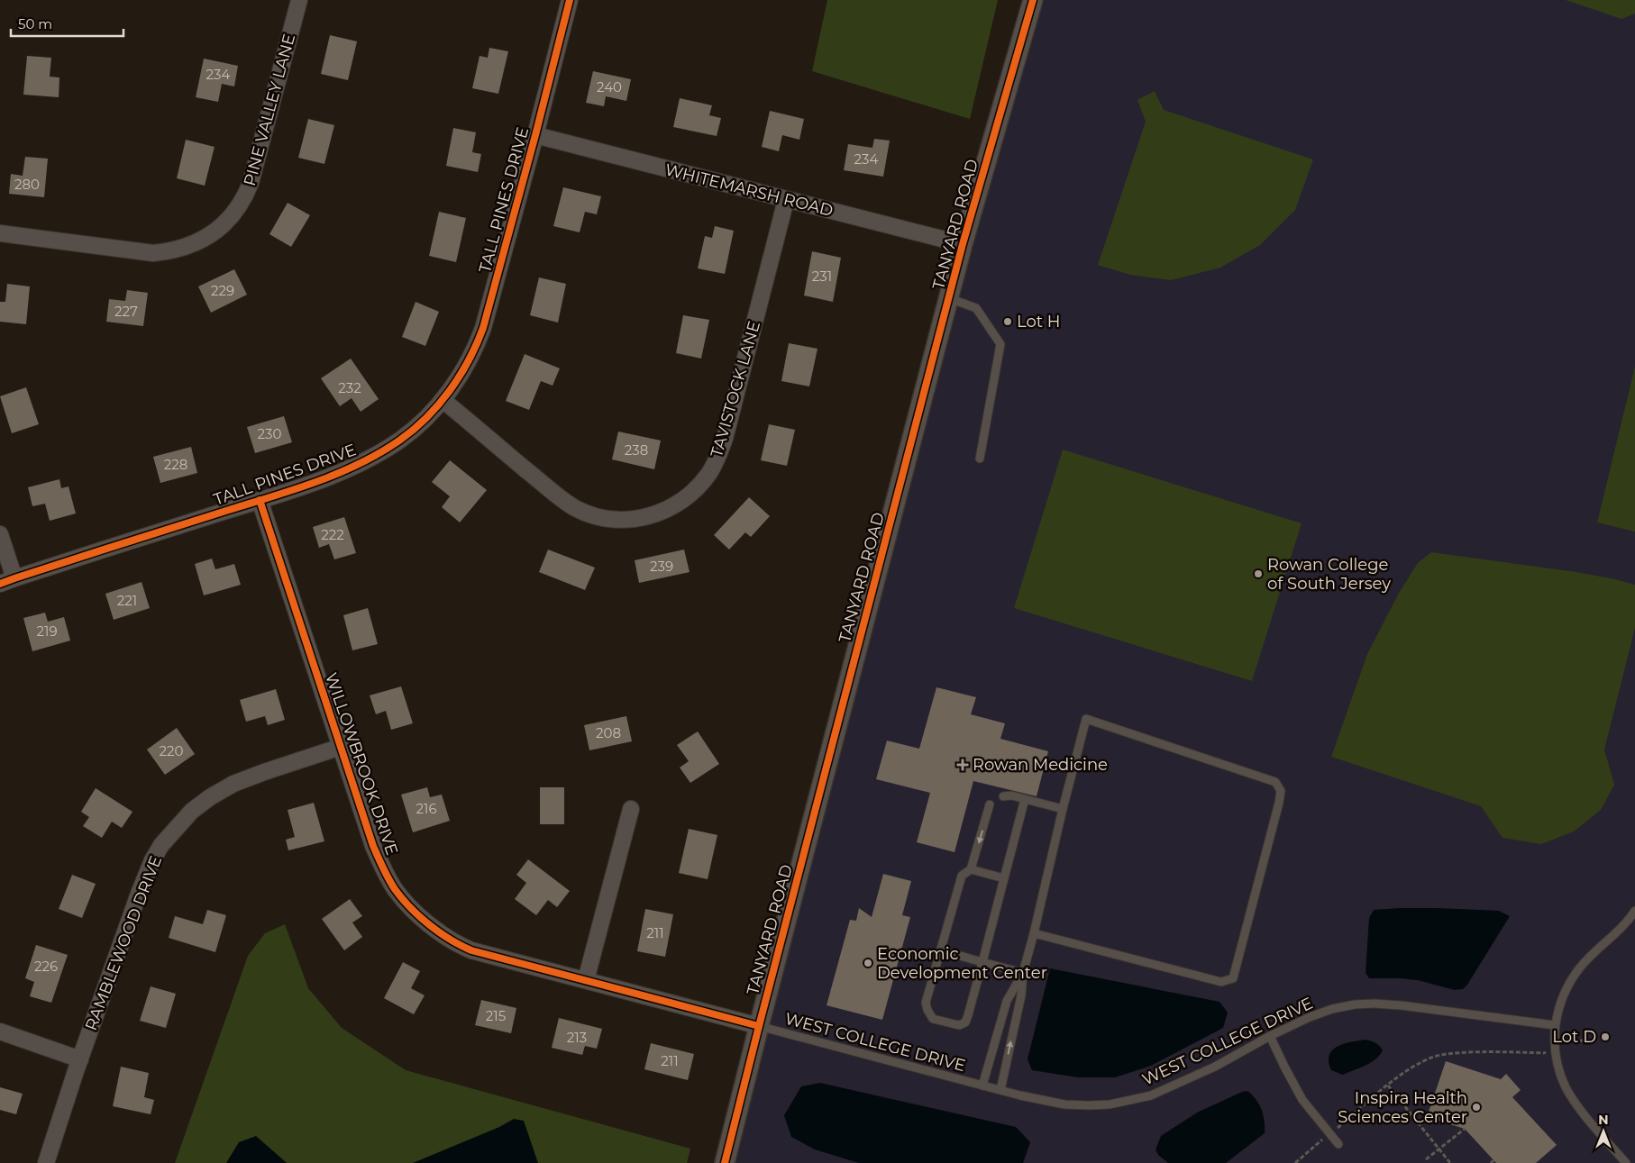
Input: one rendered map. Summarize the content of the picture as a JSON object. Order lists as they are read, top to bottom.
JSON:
{
  "streets": {
    "street": [
      "PINE VALLEY LANE",
      "WHITEMARSH ROAD",
      "TALL PINES DRIVE",
      "TANYARD ROAD",
      "TAVISTOCK LANE",
      "WILLOWBROOK DRIVE",
      "RAMBLEWOOD DRIVE"
    ],
    "lane": ["WEST COLLEGE DRIVE"]
  },
  "crossings": [
    ["WHITEMARSH ROAD", "TALL PINES DRIVE"],
    ["WHITEMARSH ROAD", "TANYARD ROAD"],
    ["WHITEMARSH ROAD", "TAVISTOCK LANE"],
    ["TALL PINES DRIVE", "TAVISTOCK LANE"],
    ["TALL PINES DRIVE", "WILLOWBROOK DRIVE"],
    ["TANYARD ROAD", "WILLOWBROOK DRIVE"],
    ["TANYARD ROAD", "WEST COLLEGE DRIVE"],
    ["WILLOWBROOK DRIVE", "RAMBLEWOOD DRIVE"],
    ["WILLOWBROOK DRIVE", "WEST COLLEGE DRIVE"]
  ],
  "places": {
    "other": [
      "Lot H",
      "Rowan College of South Jersey",
      "Economic Development Center",
      "Lot D",
      "Inspira Health Sciences Center"
    ],
    "health": ["Rowan Medicine"]
  },
  "house_numbers": [
    "234",
    "240",
    "234",
    "280",
    "231",
    "229",
    "227",
    "232",
    "230",
    "238",
    "228",
    "222",
    "239",
    "221",
    "219",
    "208",
    "220",
    "216",
    "211",
    "226",
    "215",
    "213",
    "211"
  ],
  "scale_bar": "50 m",
  "north": "top"
}
